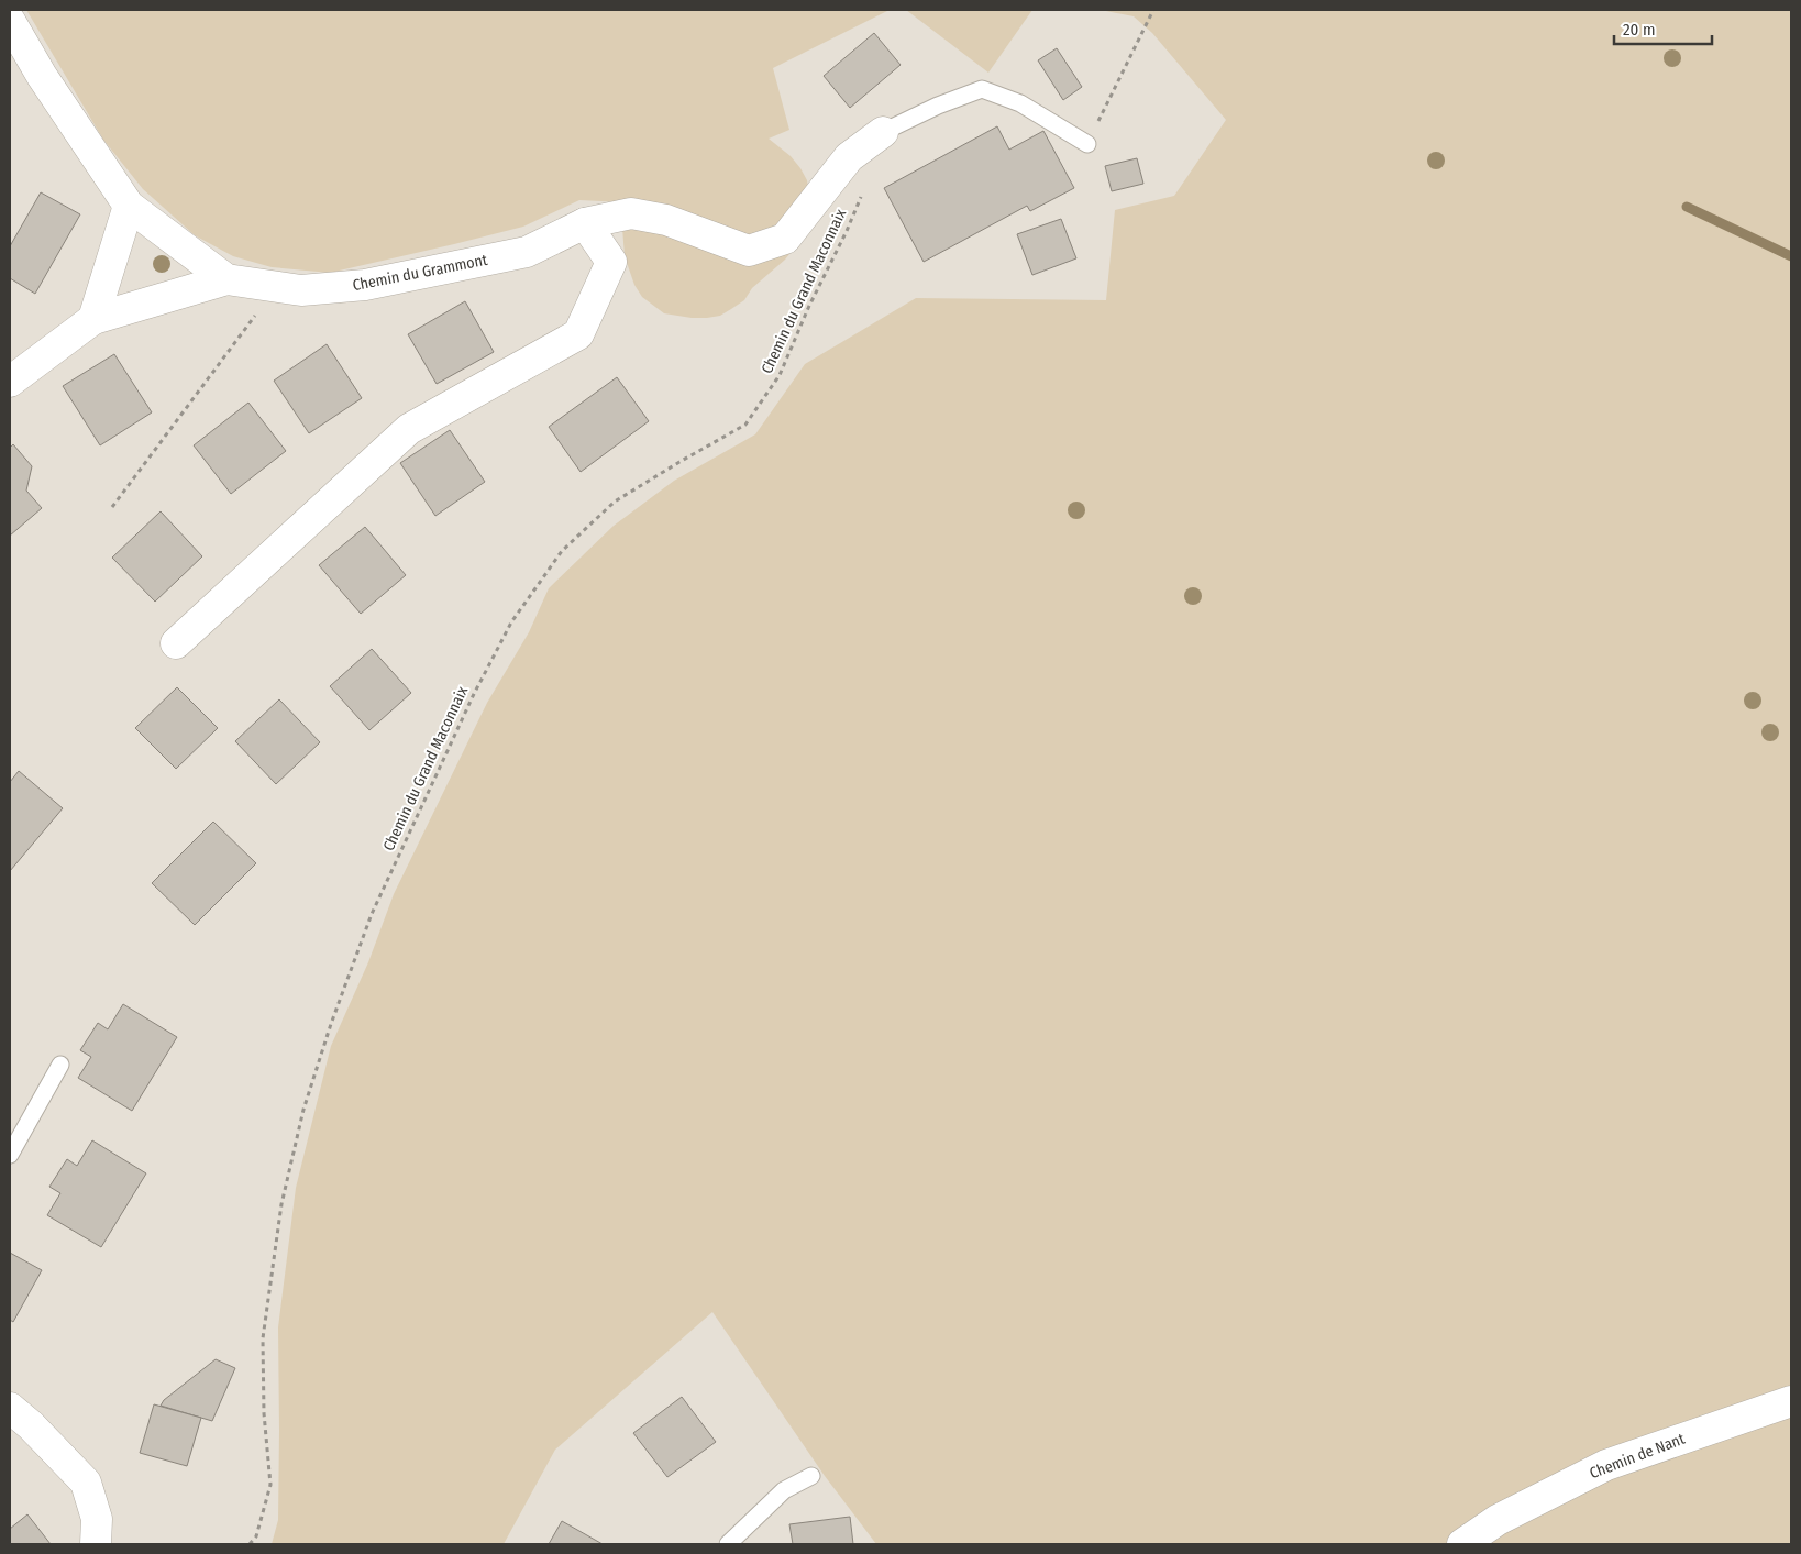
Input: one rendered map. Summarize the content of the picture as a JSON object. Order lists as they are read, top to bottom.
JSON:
{
  "streets": {
    "street": ["Chemin du Grammont", "Chemin de Nant"],
    "path": ["Chemin du Grand Maconnaix"]
  },
  "scale_bar": "20 m"
}
